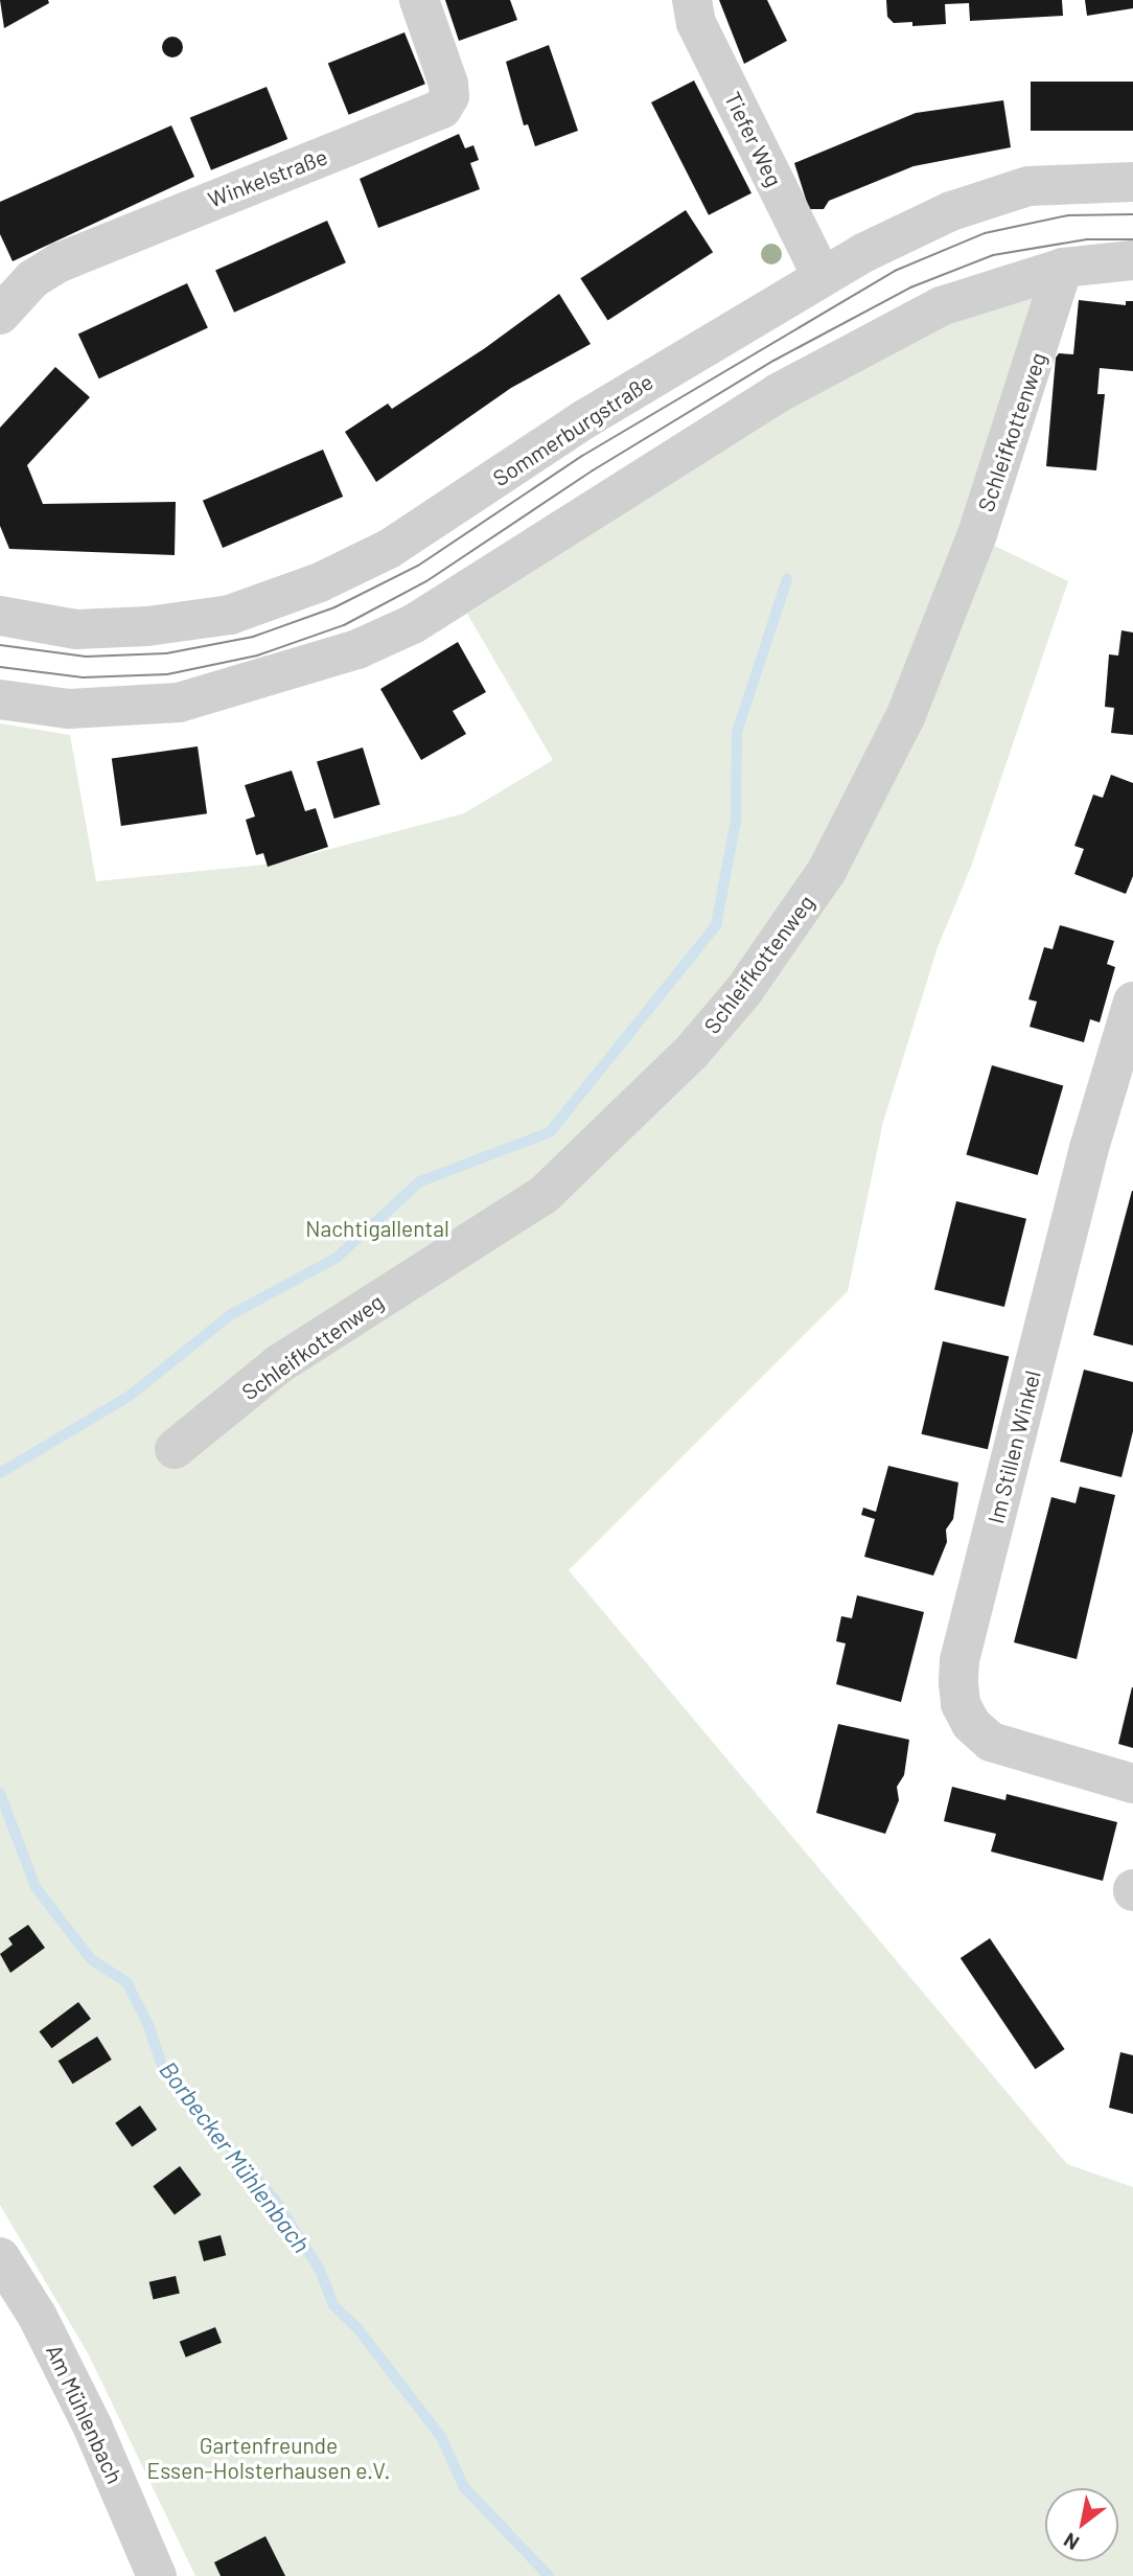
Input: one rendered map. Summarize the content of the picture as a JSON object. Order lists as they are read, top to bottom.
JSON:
{
  "streets": {
    "street": [
      "Tiefer Weg",
      "Winkelstraße",
      "Sommerburgstraße",
      "Schleifkottenweg",
      "Im Stillen Winkel",
      "Am Mühlenbach"
    ]
  },
  "crossings": [
    ["Tiefer Weg", "Sommerburgstraße"]
  ],
  "water": ["Borbecker Mühlenbach"],
  "parks": ["Nachtigallental", "Gartenfreunde Essen-Holsterhausen e.V."],
  "north": "bottom left"
}
